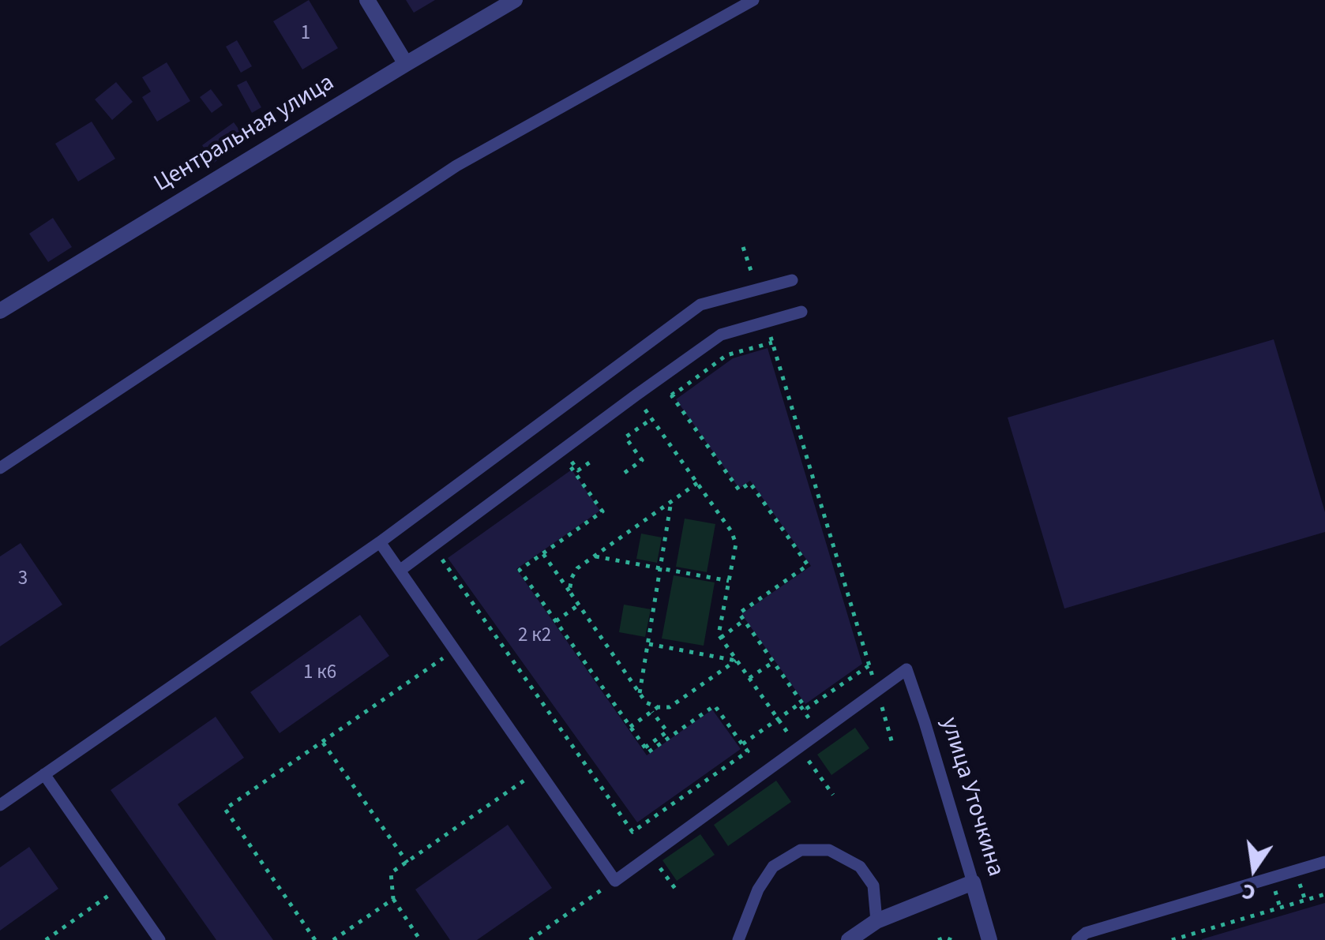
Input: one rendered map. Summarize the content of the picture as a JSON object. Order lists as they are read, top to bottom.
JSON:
{
  "streets": {
    "street": ["Центральная улица", "улица Уточкина"]
  },
  "house_numbers": [
    "1",
    "3",
    "2 к2",
    "1 к6"
  ],
  "north": "bottom"
}
